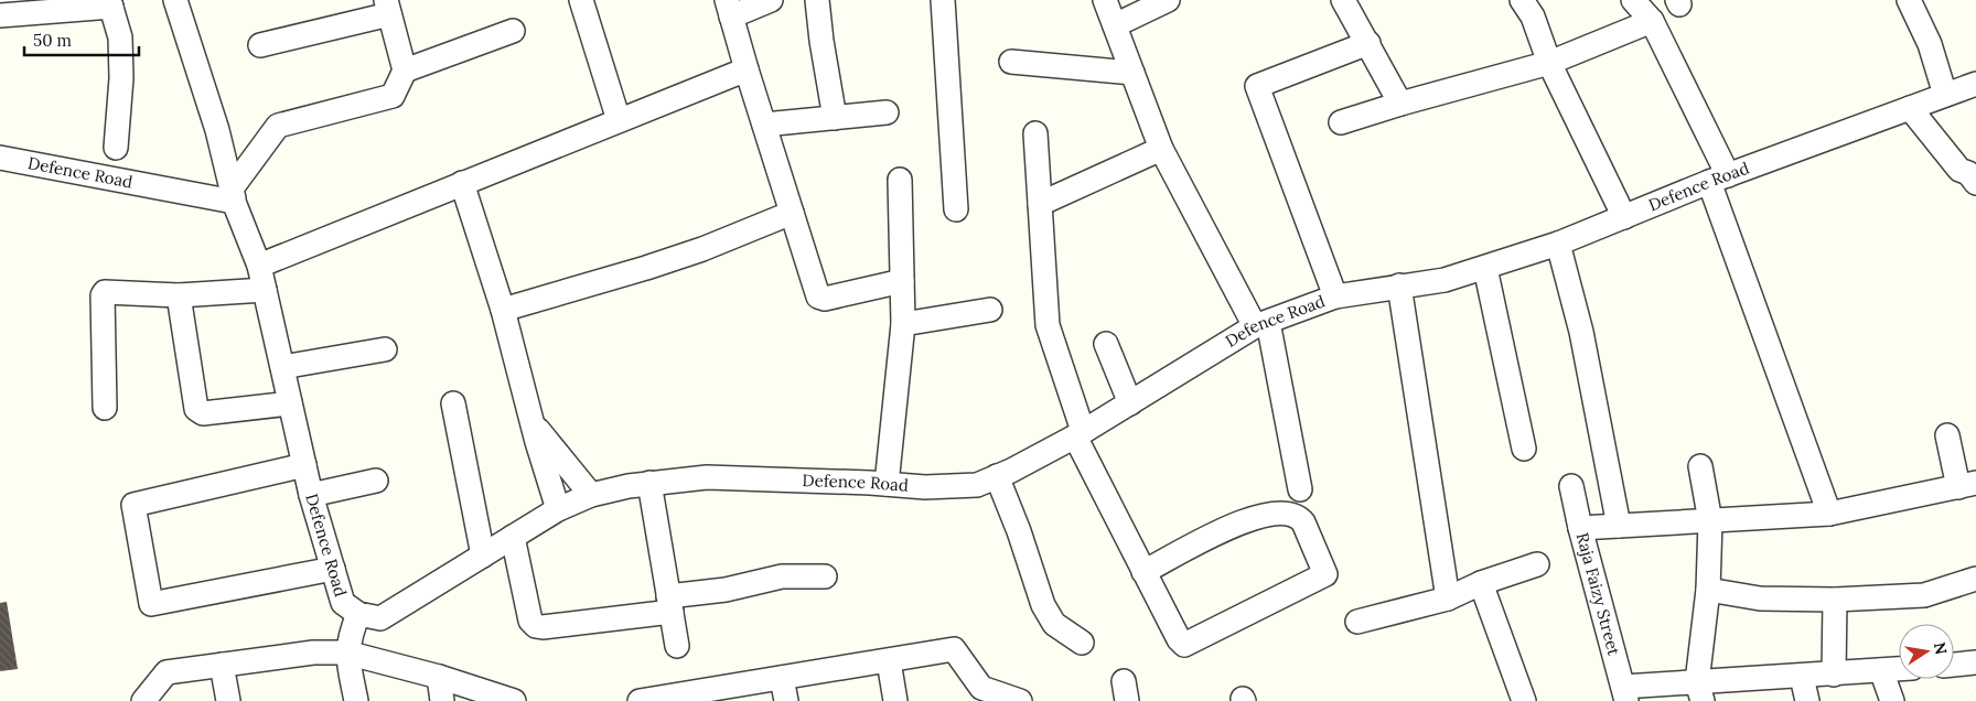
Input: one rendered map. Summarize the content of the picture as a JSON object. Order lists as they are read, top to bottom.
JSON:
{
  "streets": {
    "street": ["Defence Road", "Raja Faizy Street"]
  },
  "scale_bar": "50 m",
  "north": "right"
}
